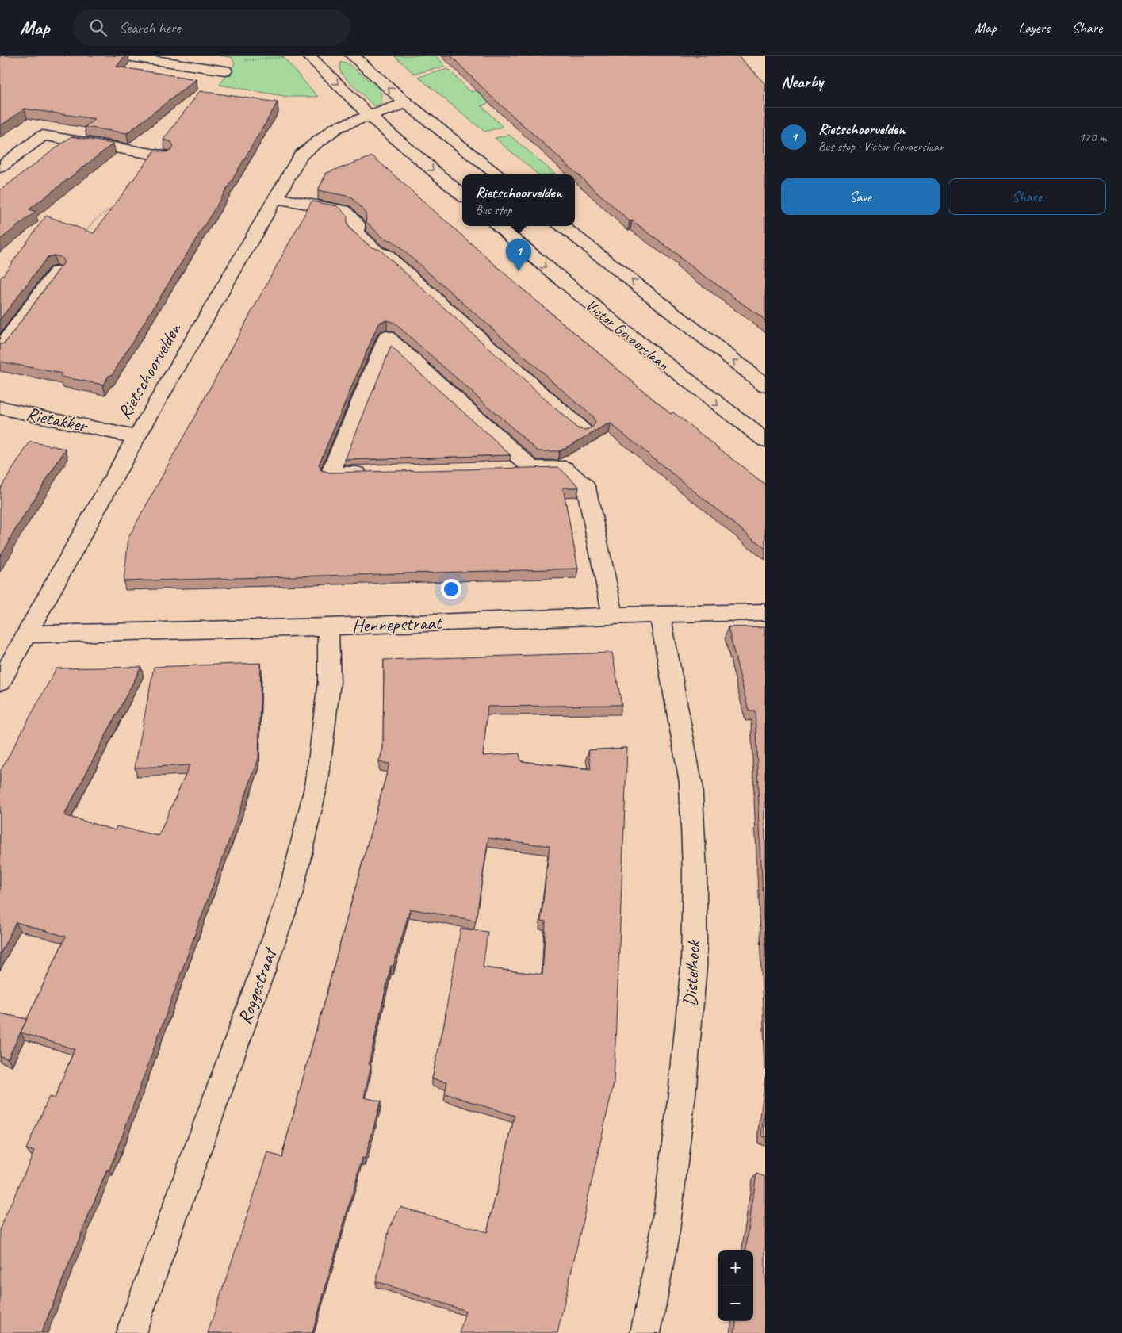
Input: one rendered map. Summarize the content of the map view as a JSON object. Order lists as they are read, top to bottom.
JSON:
{
  "streets": {
    "street": [
      "Victor Govaerslaan",
      "Rietschoorvelden",
      "Rietakker",
      "Hennepstraat",
      "Distelhoek",
      "Roggestraat"
    ]
  },
  "crossings": [
    ["Rietschoorvelden", "Rietakker"],
    ["Rietschoorvelden", "Hennepstraat"],
    ["Hennepstraat", "Distelhoek"],
    ["Hennepstraat", "Roggestraat"]
  ],
  "page": {
    "header": "Map",
    "search": "Search here",
    "nav": ["Map", "Layers", "Share"],
    "heading": "Nearby",
    "list": [
      {
        "mark": "1",
        "name": "Rietschoorvelden",
        "note": "Bus stop · Victor Govaerslaan",
        "value": "120 m"
      }
    ],
    "buttons": ["Save", "Share"],
    "popup": ["Rietschoorvelden", "Bus stop"],
    "pins": "1",
    "map_buttons": ["+", "−"]
  }
}
